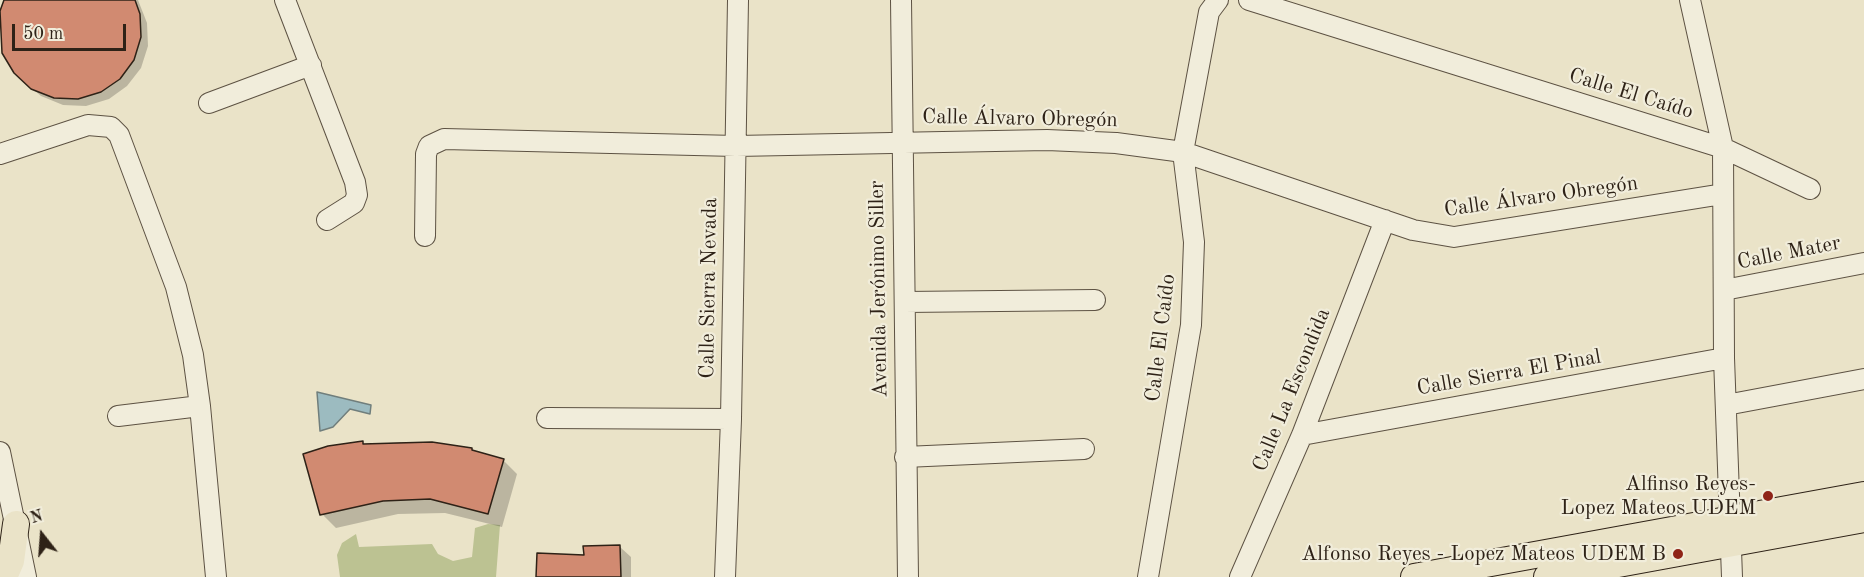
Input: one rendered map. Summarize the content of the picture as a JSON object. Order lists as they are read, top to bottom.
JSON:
{
  "streets": {
    "street": [
      "Calle El Caído",
      "Calle Álvaro Obregón",
      "Calle Mater",
      "Calle Sierra Nevada",
      "Avenida Jerónimo Siller",
      "Calle Sierra El Pinal",
      "Calle La Escondida"
    ]
  },
  "crossings": [
    ["Calle El Caído", "Calle Álvaro Obregón"],
    ["Calle Álvaro Obregón", "Calle Sierra Nevada"],
    ["Calle Álvaro Obregón", "Avenida Jerónimo Siller"],
    ["Calle Álvaro Obregón", "Calle La Escondida"],
    ["Calle Sierra El Pinal", "Calle La Escondida"]
  ],
  "places": ["Alfinso Reyes- Lopez Mateos UDEM", "Alfonso Reyes - Lopez Mateos UDEM B"],
  "scale_bar": "50 m",
  "north": "top"
}
